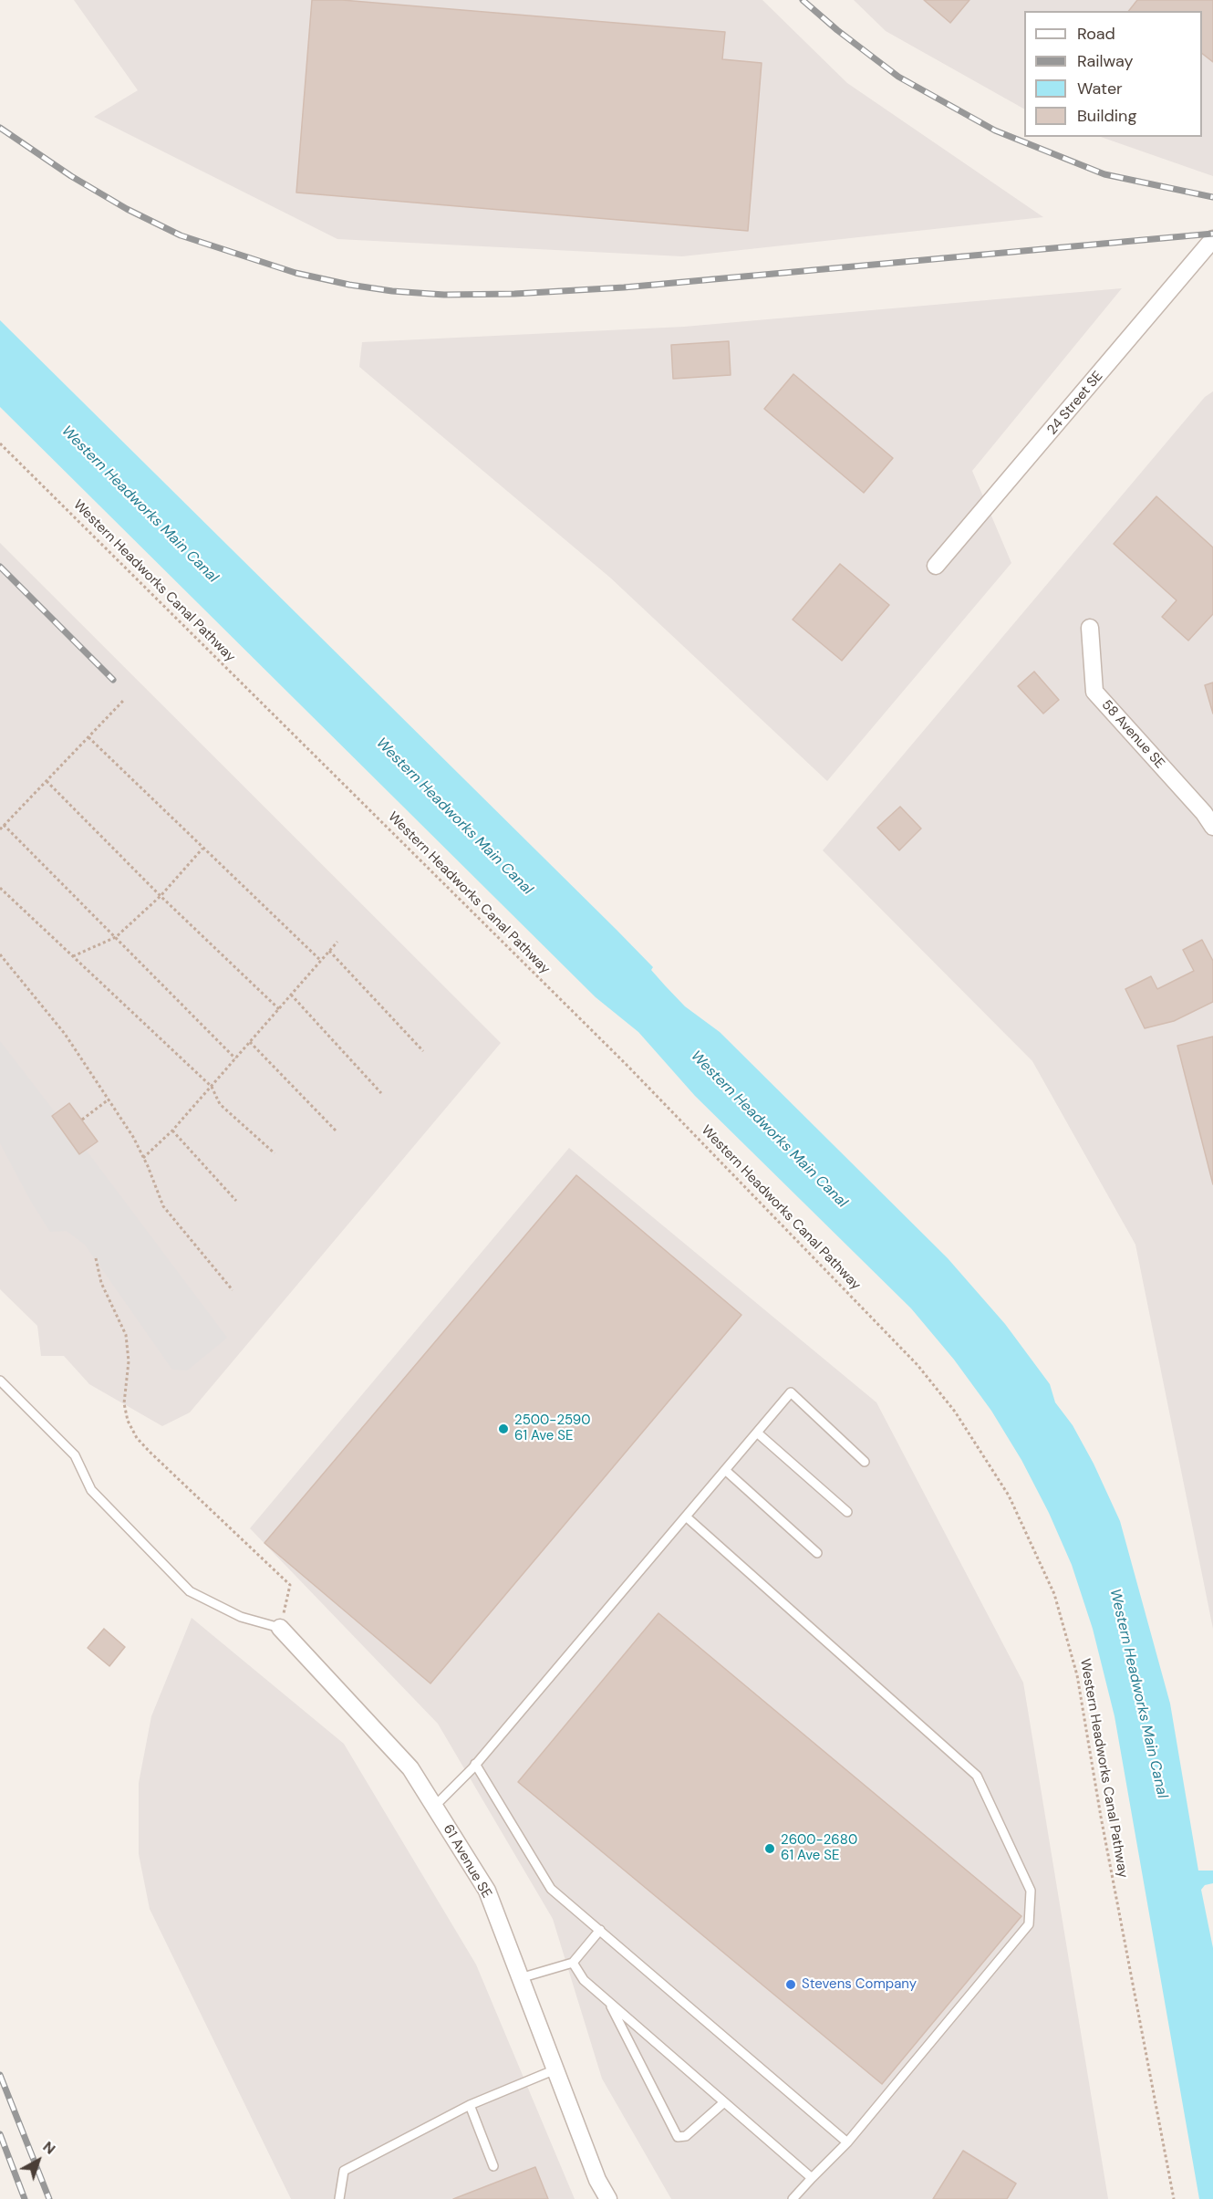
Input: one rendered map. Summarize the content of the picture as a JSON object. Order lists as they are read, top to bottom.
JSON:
{
  "streets": {
    "street": ["24 Street SE", "58 Avenue SE", "61 Avenue SE"],
    "path": ["Western Headworks Canal Pathway"]
  },
  "water": ["Western Headworks Main Canal"],
  "places": ["2500-2590 61 Ave SE", "2600-2680 61 Ave SE", "Stevens Company"],
  "legend": [
    "Road",
    "Railway",
    "Water",
    "Building"
  ],
  "north": "top right"
}
